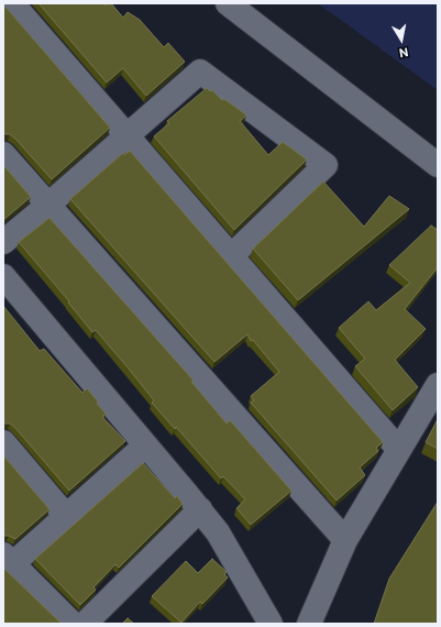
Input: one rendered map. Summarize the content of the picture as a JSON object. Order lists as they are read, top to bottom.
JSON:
{
  "north": "bottom"
}
